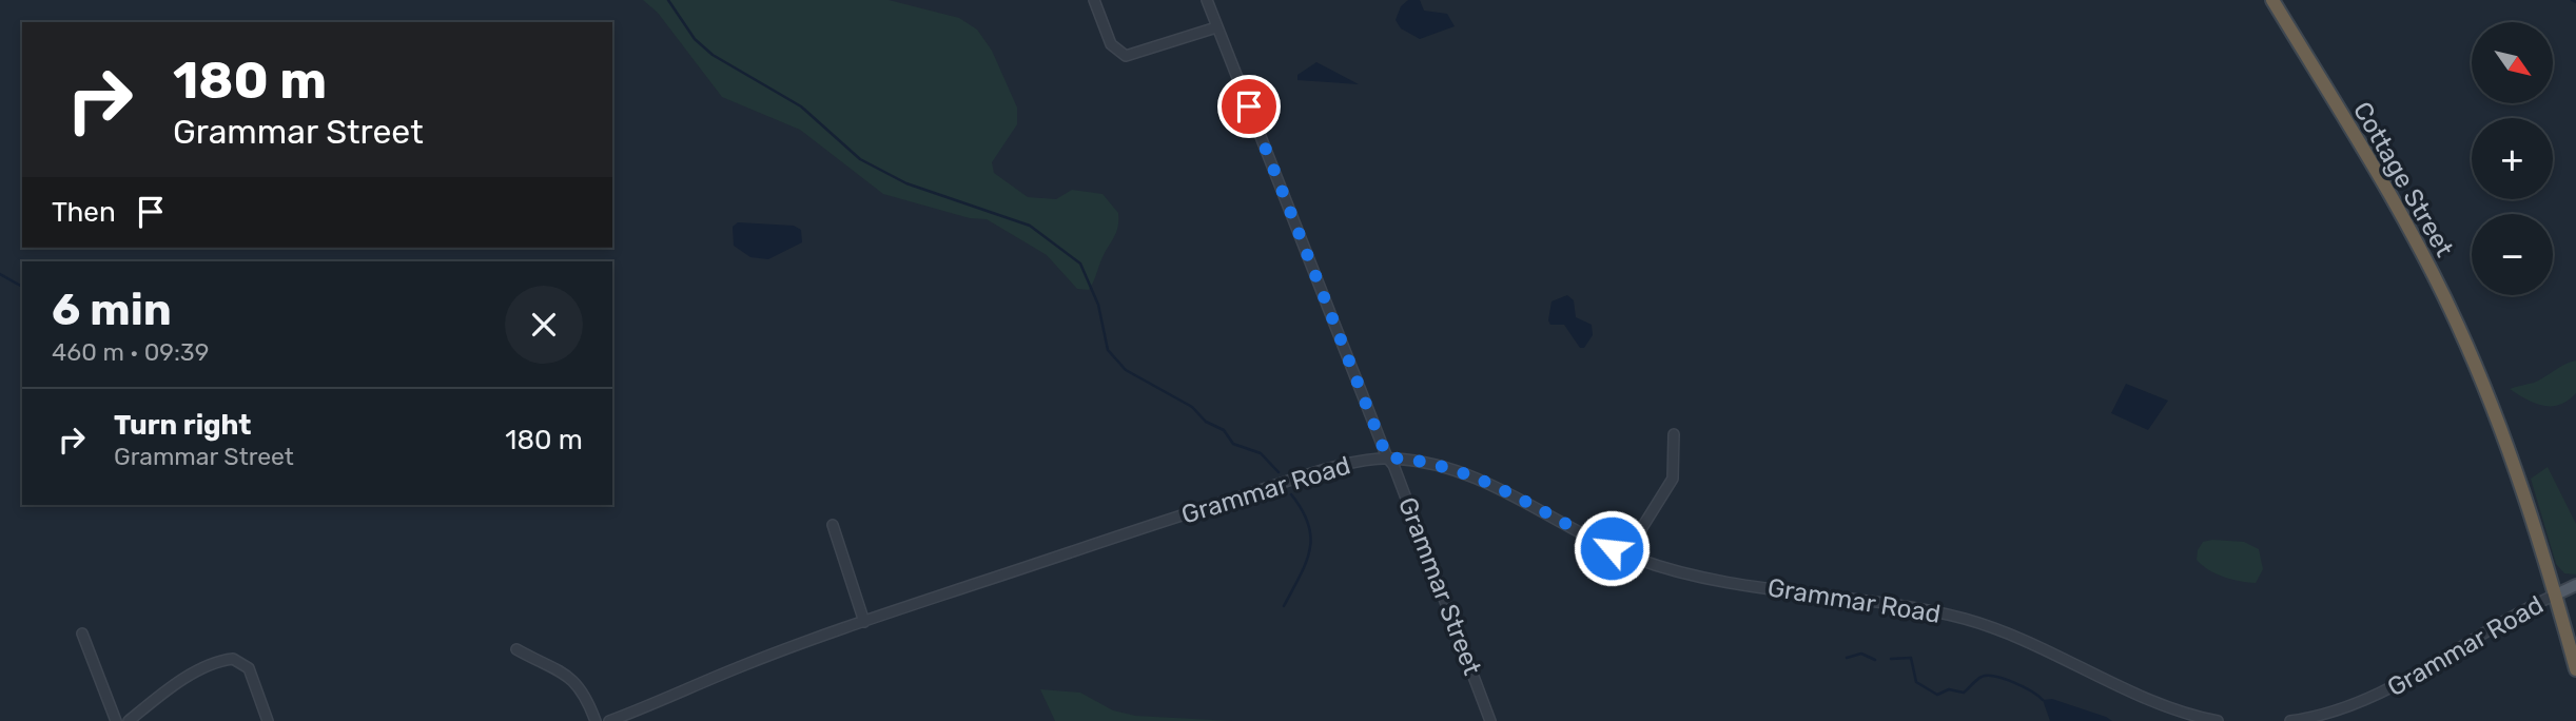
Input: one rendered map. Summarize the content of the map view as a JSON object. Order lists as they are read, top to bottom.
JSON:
{
  "streets": {
    "highway": ["Cottage Street"],
    "street": ["Grammar Road", "Grammar Street"]
  },
  "crossings": [
    ["Cottage Street", "Grammar Road"],
    ["Grammar Road", "Grammar Street"]
  ],
  "north": "bottom right",
  "page": {
    "map_buttons": ["+", "−"],
    "turn": ["180 m", "Grammar Street"],
    "then": "Then",
    "heading": ["6 min", "460 m · 09:39"],
    "list": [
      {
        "name": "Turn right",
        "note": "Grammar Street",
        "value": "180 m"
      }
    ]
  }
}
